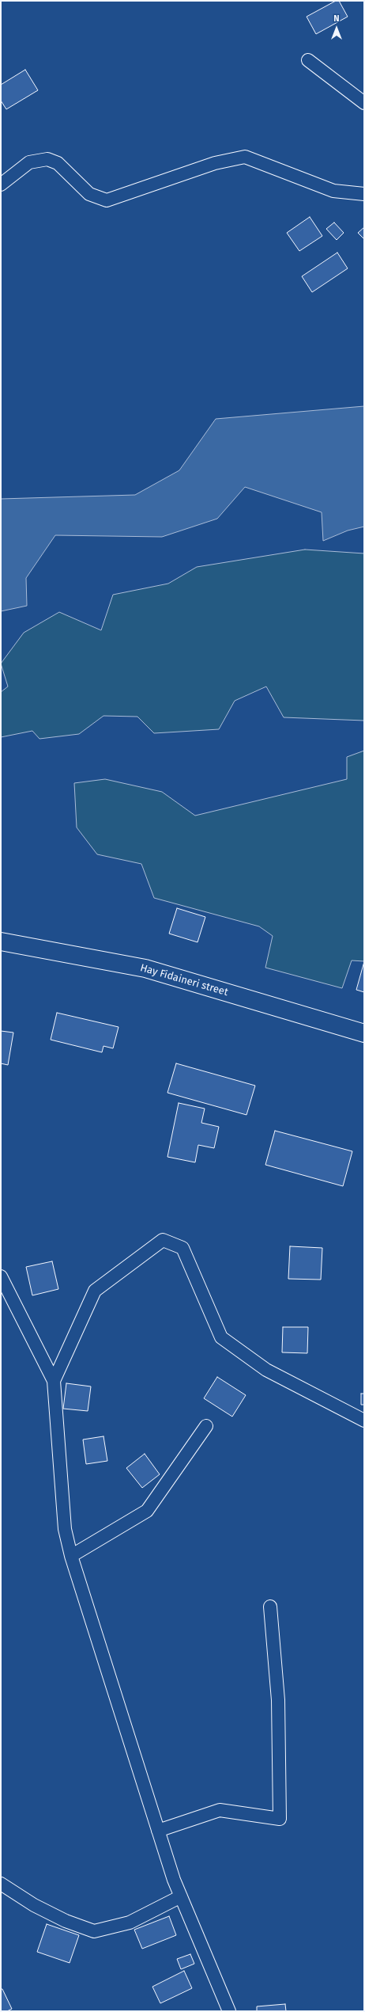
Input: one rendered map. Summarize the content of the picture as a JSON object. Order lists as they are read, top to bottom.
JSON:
{
  "streets": {
    "main road": ["Hay Fidaineri street"]
  },
  "north": "top"
}
